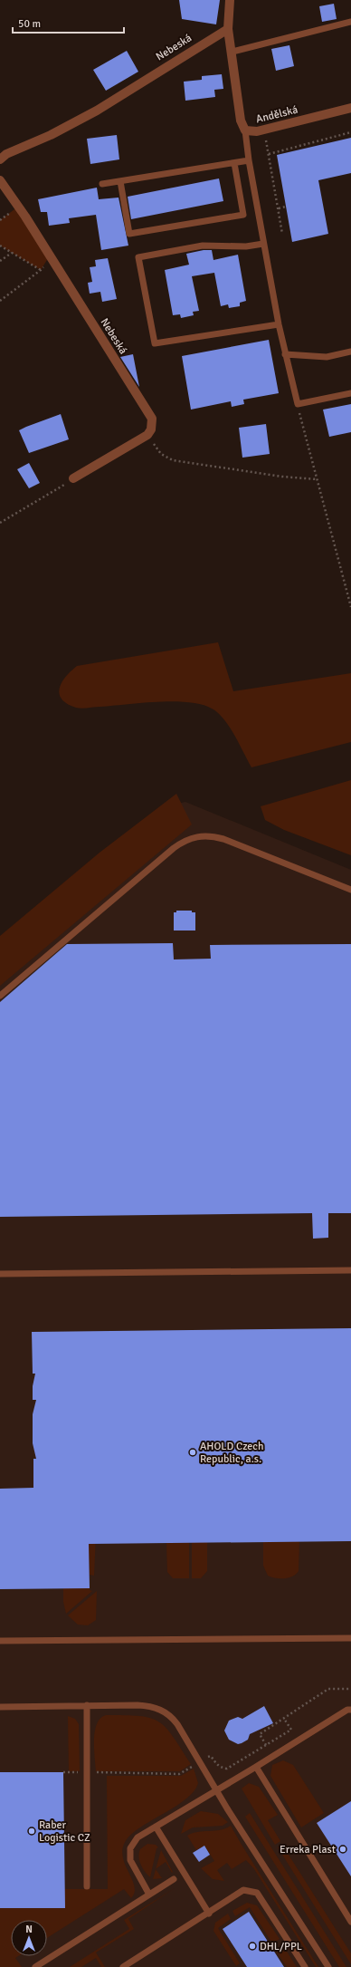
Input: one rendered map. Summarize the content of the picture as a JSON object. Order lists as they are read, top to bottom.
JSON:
{
  "streets": {
    "street": ["Nebeská", "Andělská"]
  },
  "crossings": [
    ["Nebeská", "Andělská"]
  ],
  "places": [
    "AHOLD Czech Republic, a.s.",
    "Raber Logistic CZ",
    "Erreka Plast",
    "DHL/PPL"
  ],
  "scale_bar": "50 m",
  "north": "top"
}
